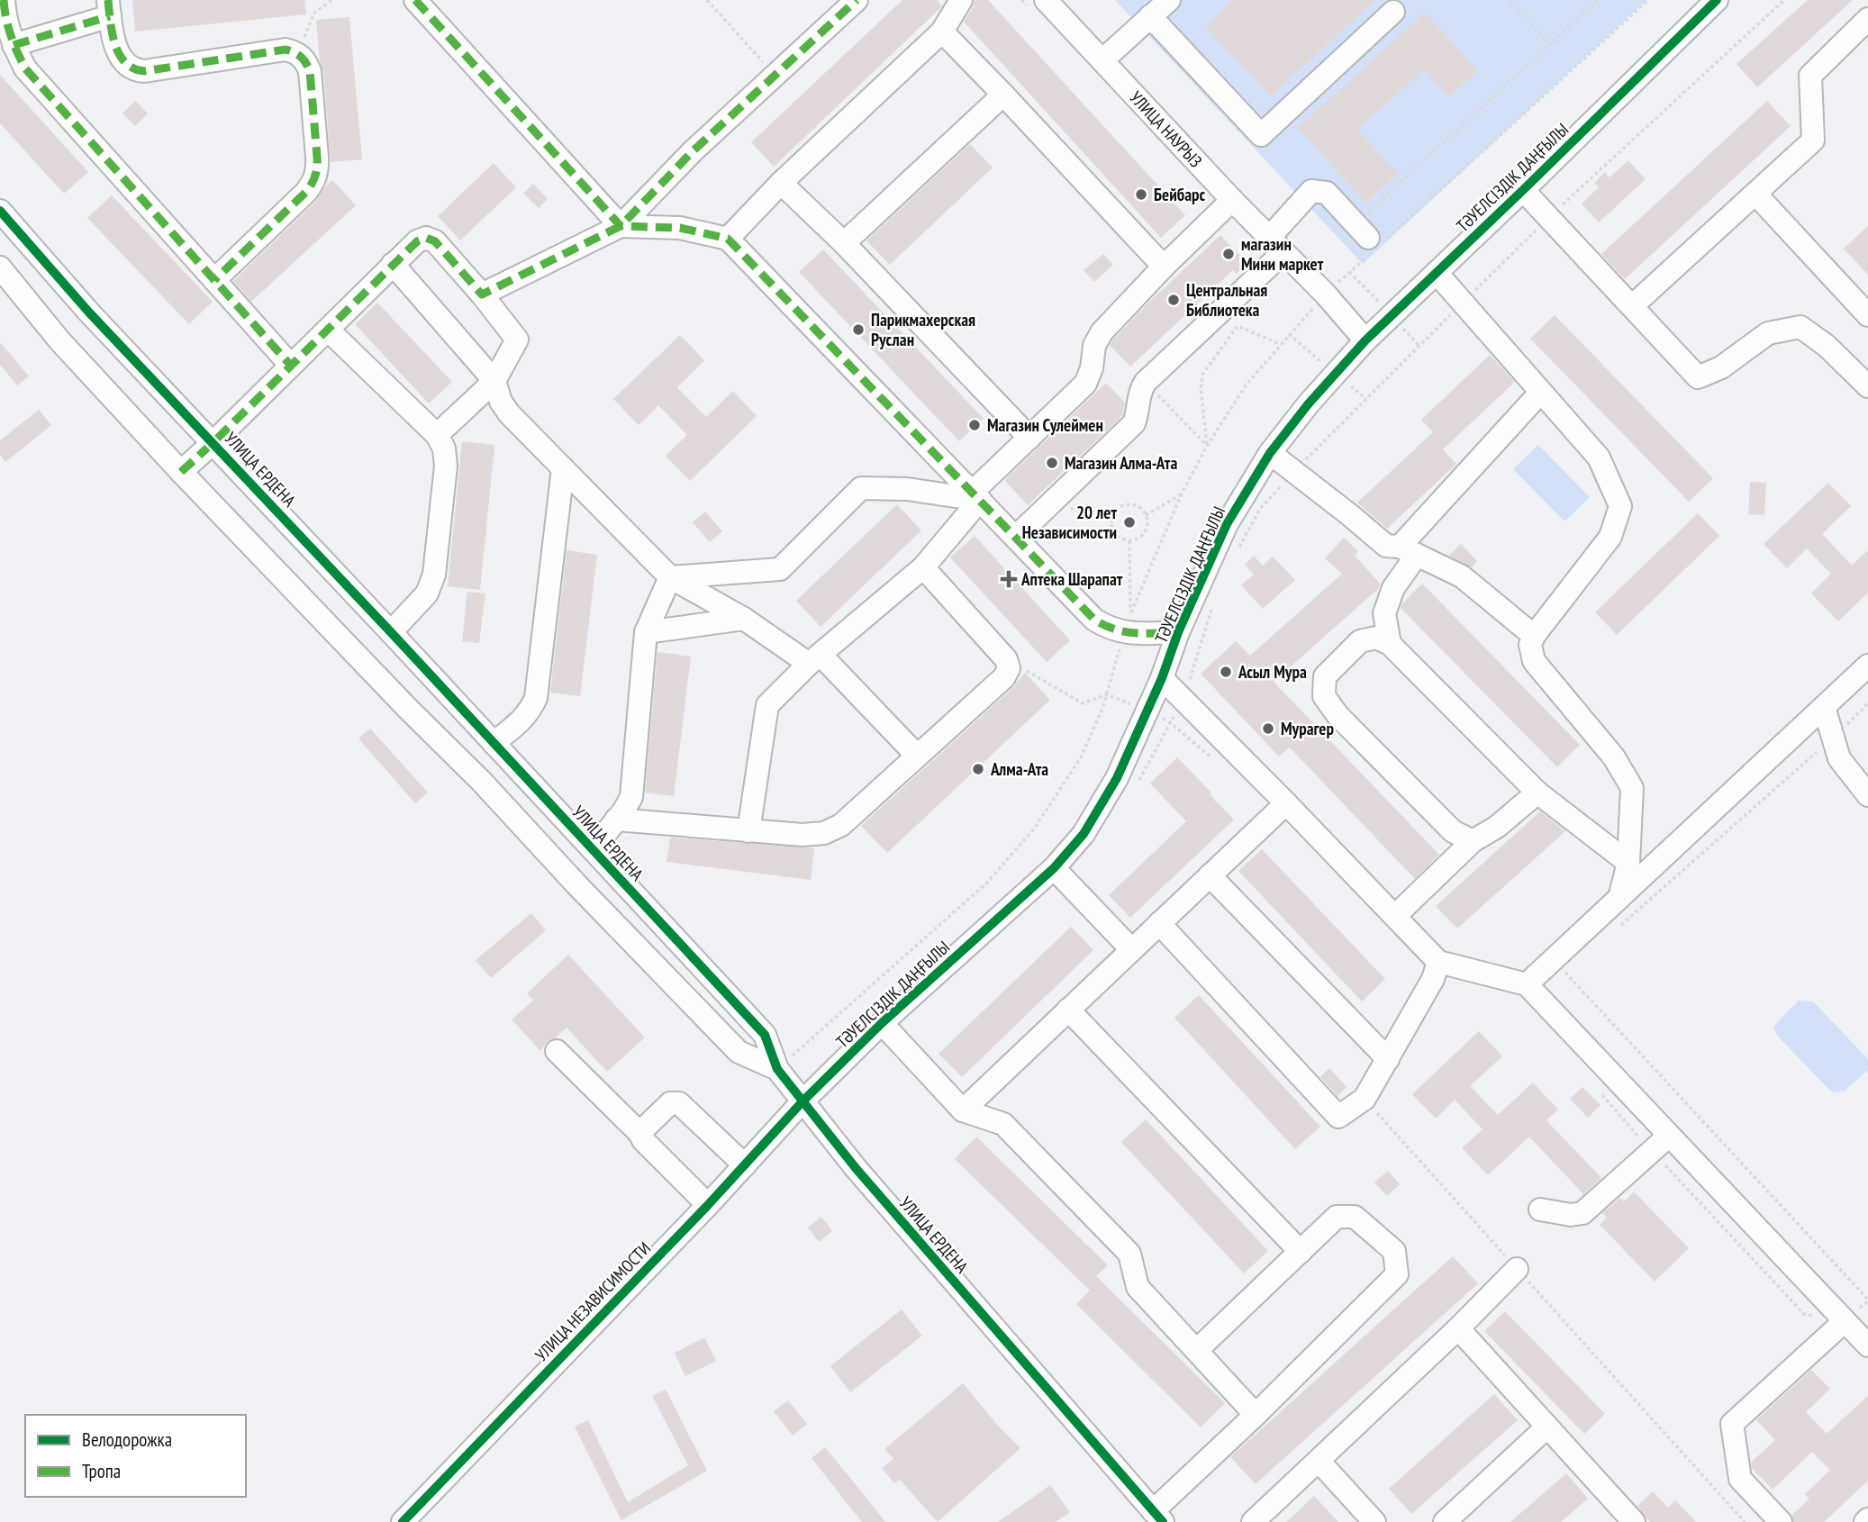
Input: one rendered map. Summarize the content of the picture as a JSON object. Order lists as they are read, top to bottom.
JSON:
{
  "streets": {
    "street": [
      "УЛИЦА НАУРЫЗ",
      "ТӘУЕЛСІЗДІК ДАҢҒЫЛЫ",
      "УЛИЦА ЕРДЕНА",
      "УЛИЦА НЕЗАВИСИМОСТИ"
    ]
  },
  "crossings": [
    ["УЛИЦА НАУРЫЗ", "ТӘУЕЛСІЗДІК ДАҢҒЫЛЫ"],
    ["ТӘУЕЛСІЗДІК ДАҢҒЫЛЫ", "УЛИЦА ЕРДЕНА"],
    ["ТӘУЕЛСІЗДІК ДАҢҒЫЛЫ", "УЛИЦА НЕЗАВИСИМОСТИ"],
    ["УЛИЦА ЕРДЕНА", "УЛИЦА НЕЗАВИСИМОСТИ"]
  ],
  "places": {
    "other": [
      "Бейбарс",
      "магазин Мини маркет",
      "Центральная Библиотека",
      "Парикмахерская Руслан",
      "Магазин Сулеймен",
      "Магазин Алма-Ата",
      "20 лет Независимости",
      "Асыл Мура",
      "Мурагер",
      "Алма-Ата"
    ],
    "health": ["Аптека Шарапат"]
  },
  "legend": ["Велодорожка", "Тропа"]
}
